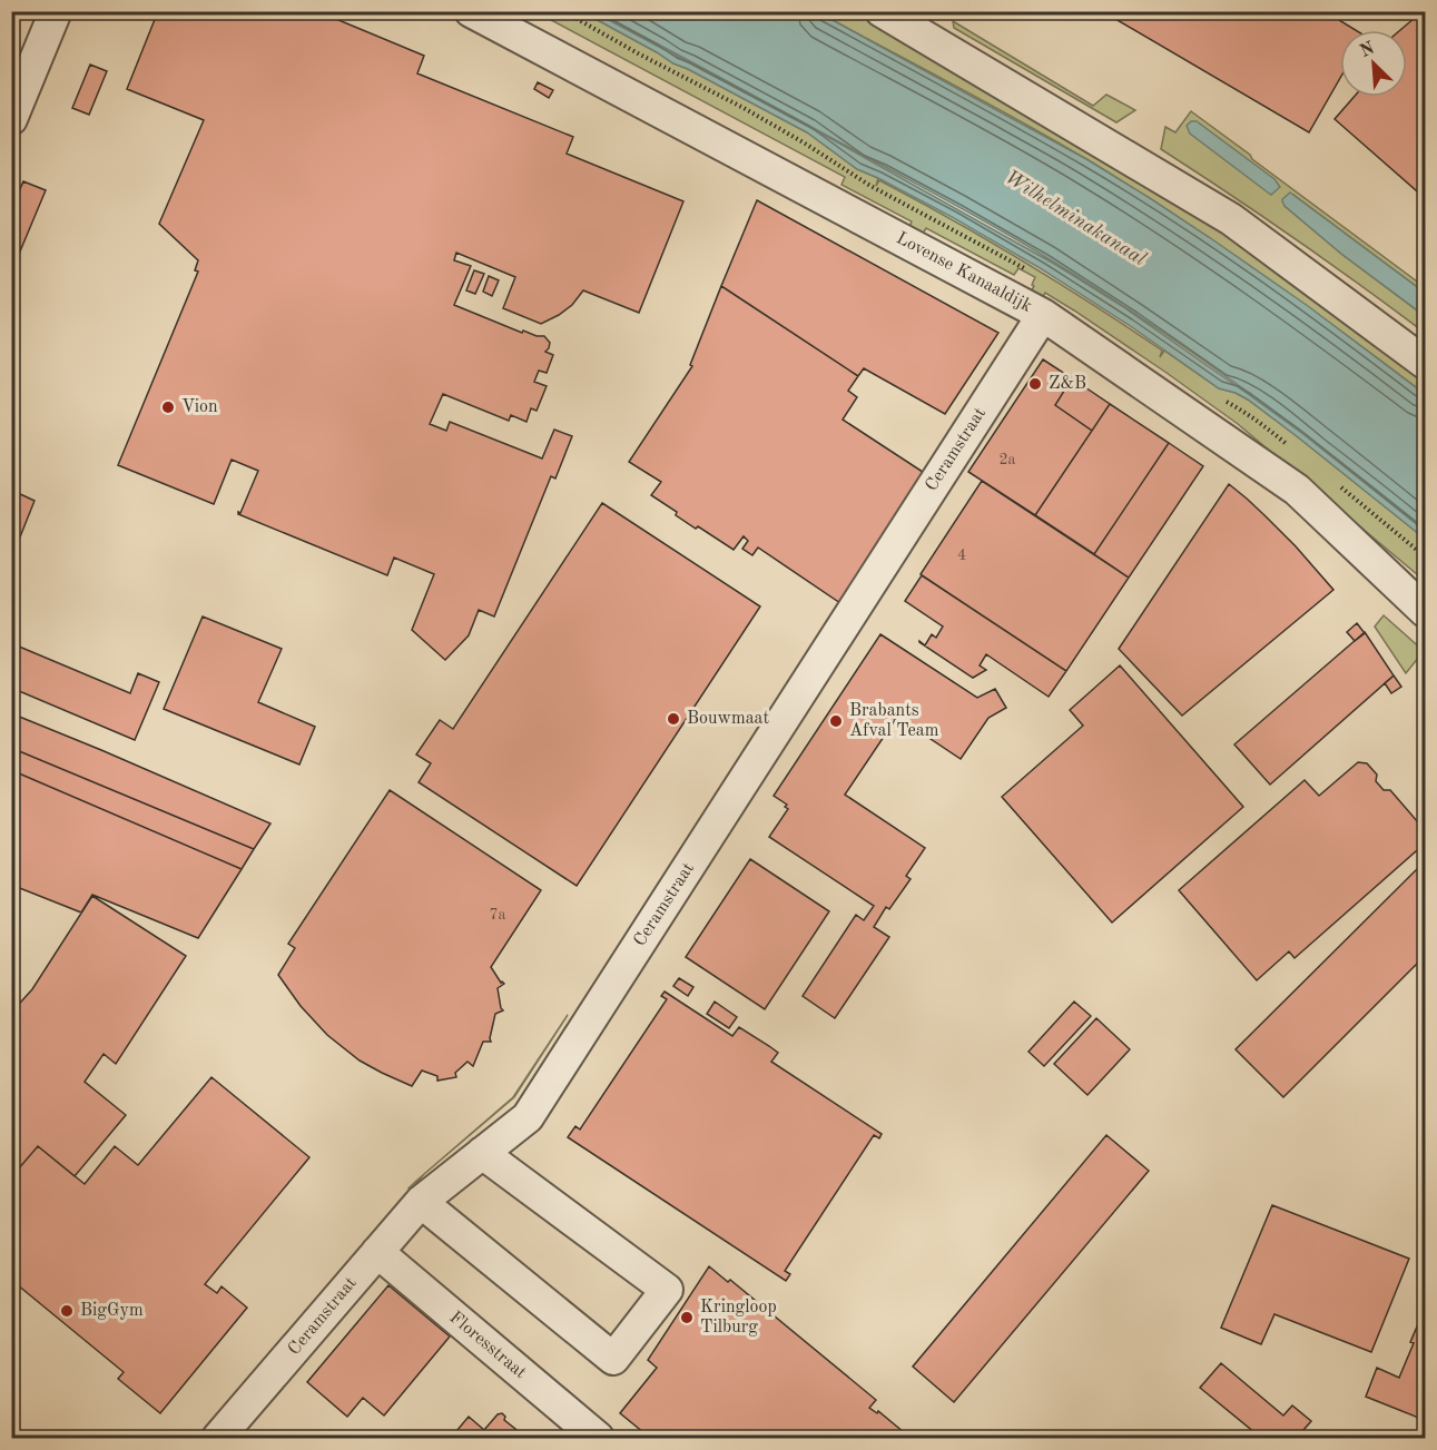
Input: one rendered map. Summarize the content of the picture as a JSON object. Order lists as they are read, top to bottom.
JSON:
{
  "streets": {
    "street": ["Lovense Kanaaldijk", "Ceramstraat", "Floresstraat"]
  },
  "crossings": [
    ["Lovense Kanaaldijk", "Ceramstraat"],
    ["Ceramstraat", "Floresstraat"]
  ],
  "water": ["Wilhelminakanaal"],
  "places": [
    "Z&B",
    "Vion",
    "Bouwmaat",
    "Brabants Afval Team",
    "BigGym",
    "Kringloop Tilburg"
  ],
  "house_numbers": ["2a", "4", "7a"],
  "north": "top left"
}
